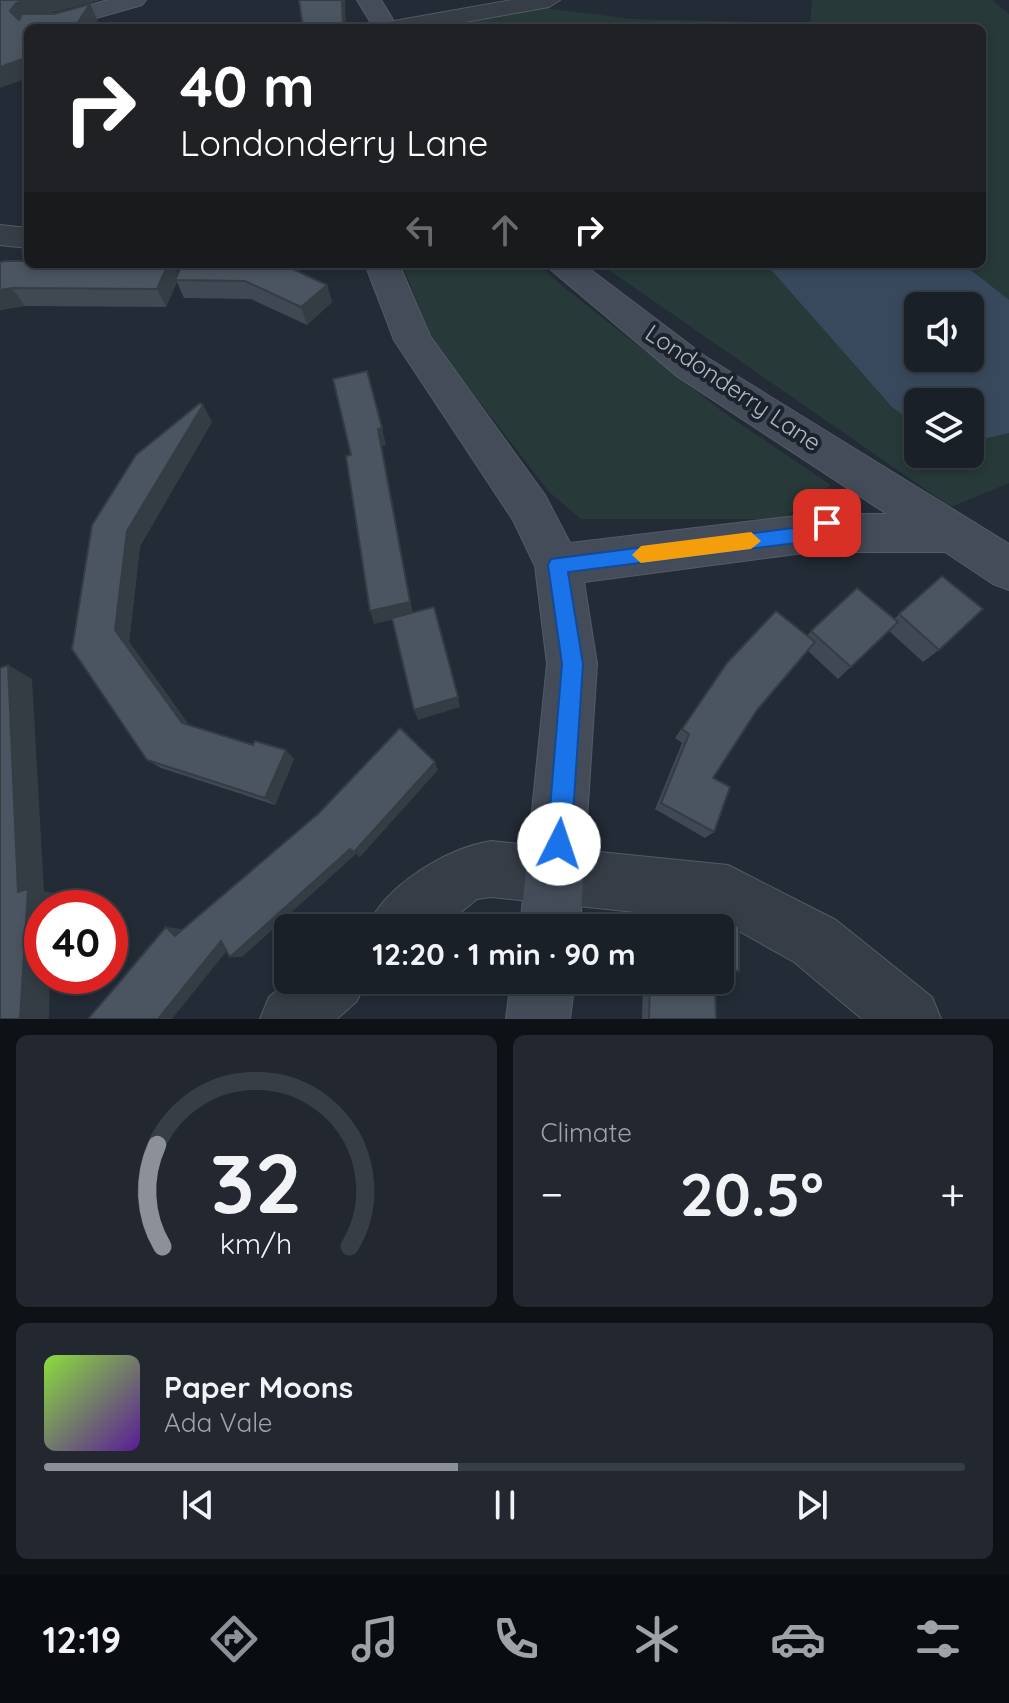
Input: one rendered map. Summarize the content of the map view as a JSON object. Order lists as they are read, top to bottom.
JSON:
{
  "streets": {
    "street": ["Londonderry Lane"]
  },
  "page": {
    "turn": ["40 m", "Londonderry Lane"],
    "limit": "40",
    "trip": "12:20 · 1 min · 90 m",
    "tile": "Climate",
    "heat": ["−", "20.5°", "+"],
    "song": ["Paper Moons", "Ada Vale"],
    "tabs": "12:19",
    "gauge": ["32", "km/h"]
  }
}
